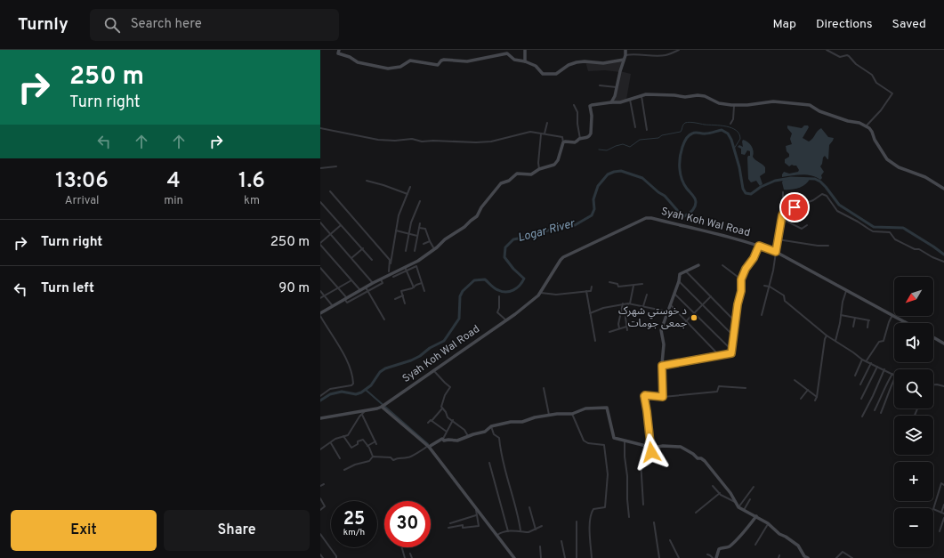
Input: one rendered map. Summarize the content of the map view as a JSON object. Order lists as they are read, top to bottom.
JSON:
{
  "streets": {
    "street": ["Syah Koh Wal Road"]
  },
  "water": ["Logar River"],
  "places": ["د خوستي شهرک جمعی جومات"],
  "north": "bottom left",
  "page": {
    "header": "Turnly",
    "search": "Search here",
    "nav": ["Map", "Directions", "Saved"],
    "turn": ["250 m", "Turn right"],
    "eta": [
      "13:06",
      "Arrival",
      "4",
      "min",
      "1.6",
      "km"
    ],
    "list": [
      {
        "name": "Turn right",
        "value": "250 m"
      },
      {
        "name": "Turn left",
        "value": "90 m"
      }
    ],
    "map_buttons": ["+", "−"],
    "speed": "25 km/h",
    "limit": "30",
    "buttons": ["Exit", "Share"]
  }
}
